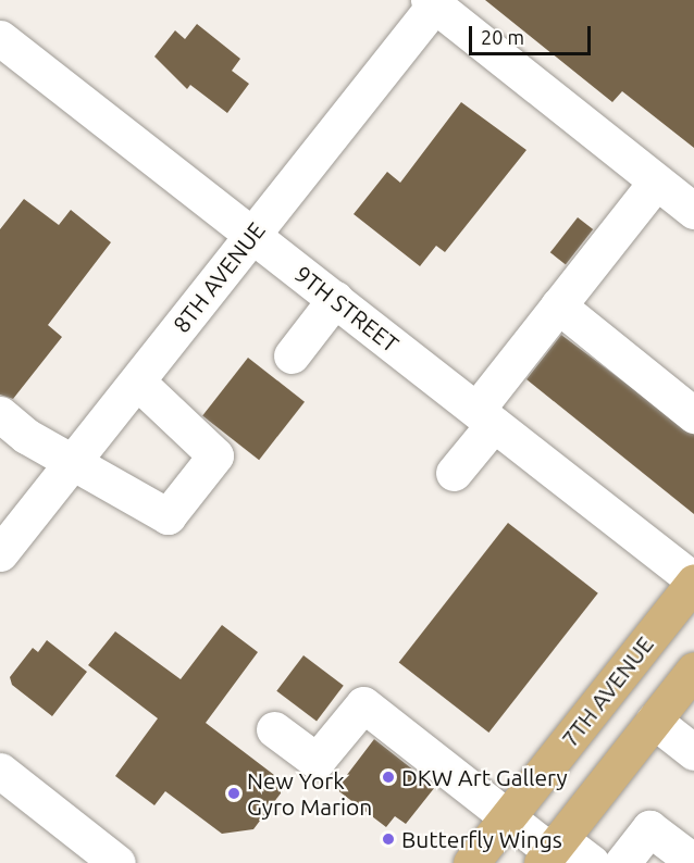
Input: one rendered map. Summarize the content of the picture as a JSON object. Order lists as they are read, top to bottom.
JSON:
{
  "streets": {
    "main road": ["7TH AVENUE"],
    "street": ["8TH AVENUE", "9TH STREET"]
  },
  "crossings": [
    ["8TH AVENUE", "9TH STREET"],
    ["9TH STREET", "7TH AVENUE"]
  ],
  "places": ["DKW Art Gallery", "New York Gyro Marion", "Butterfly Wings"],
  "scale_bar": "20 m"
}
